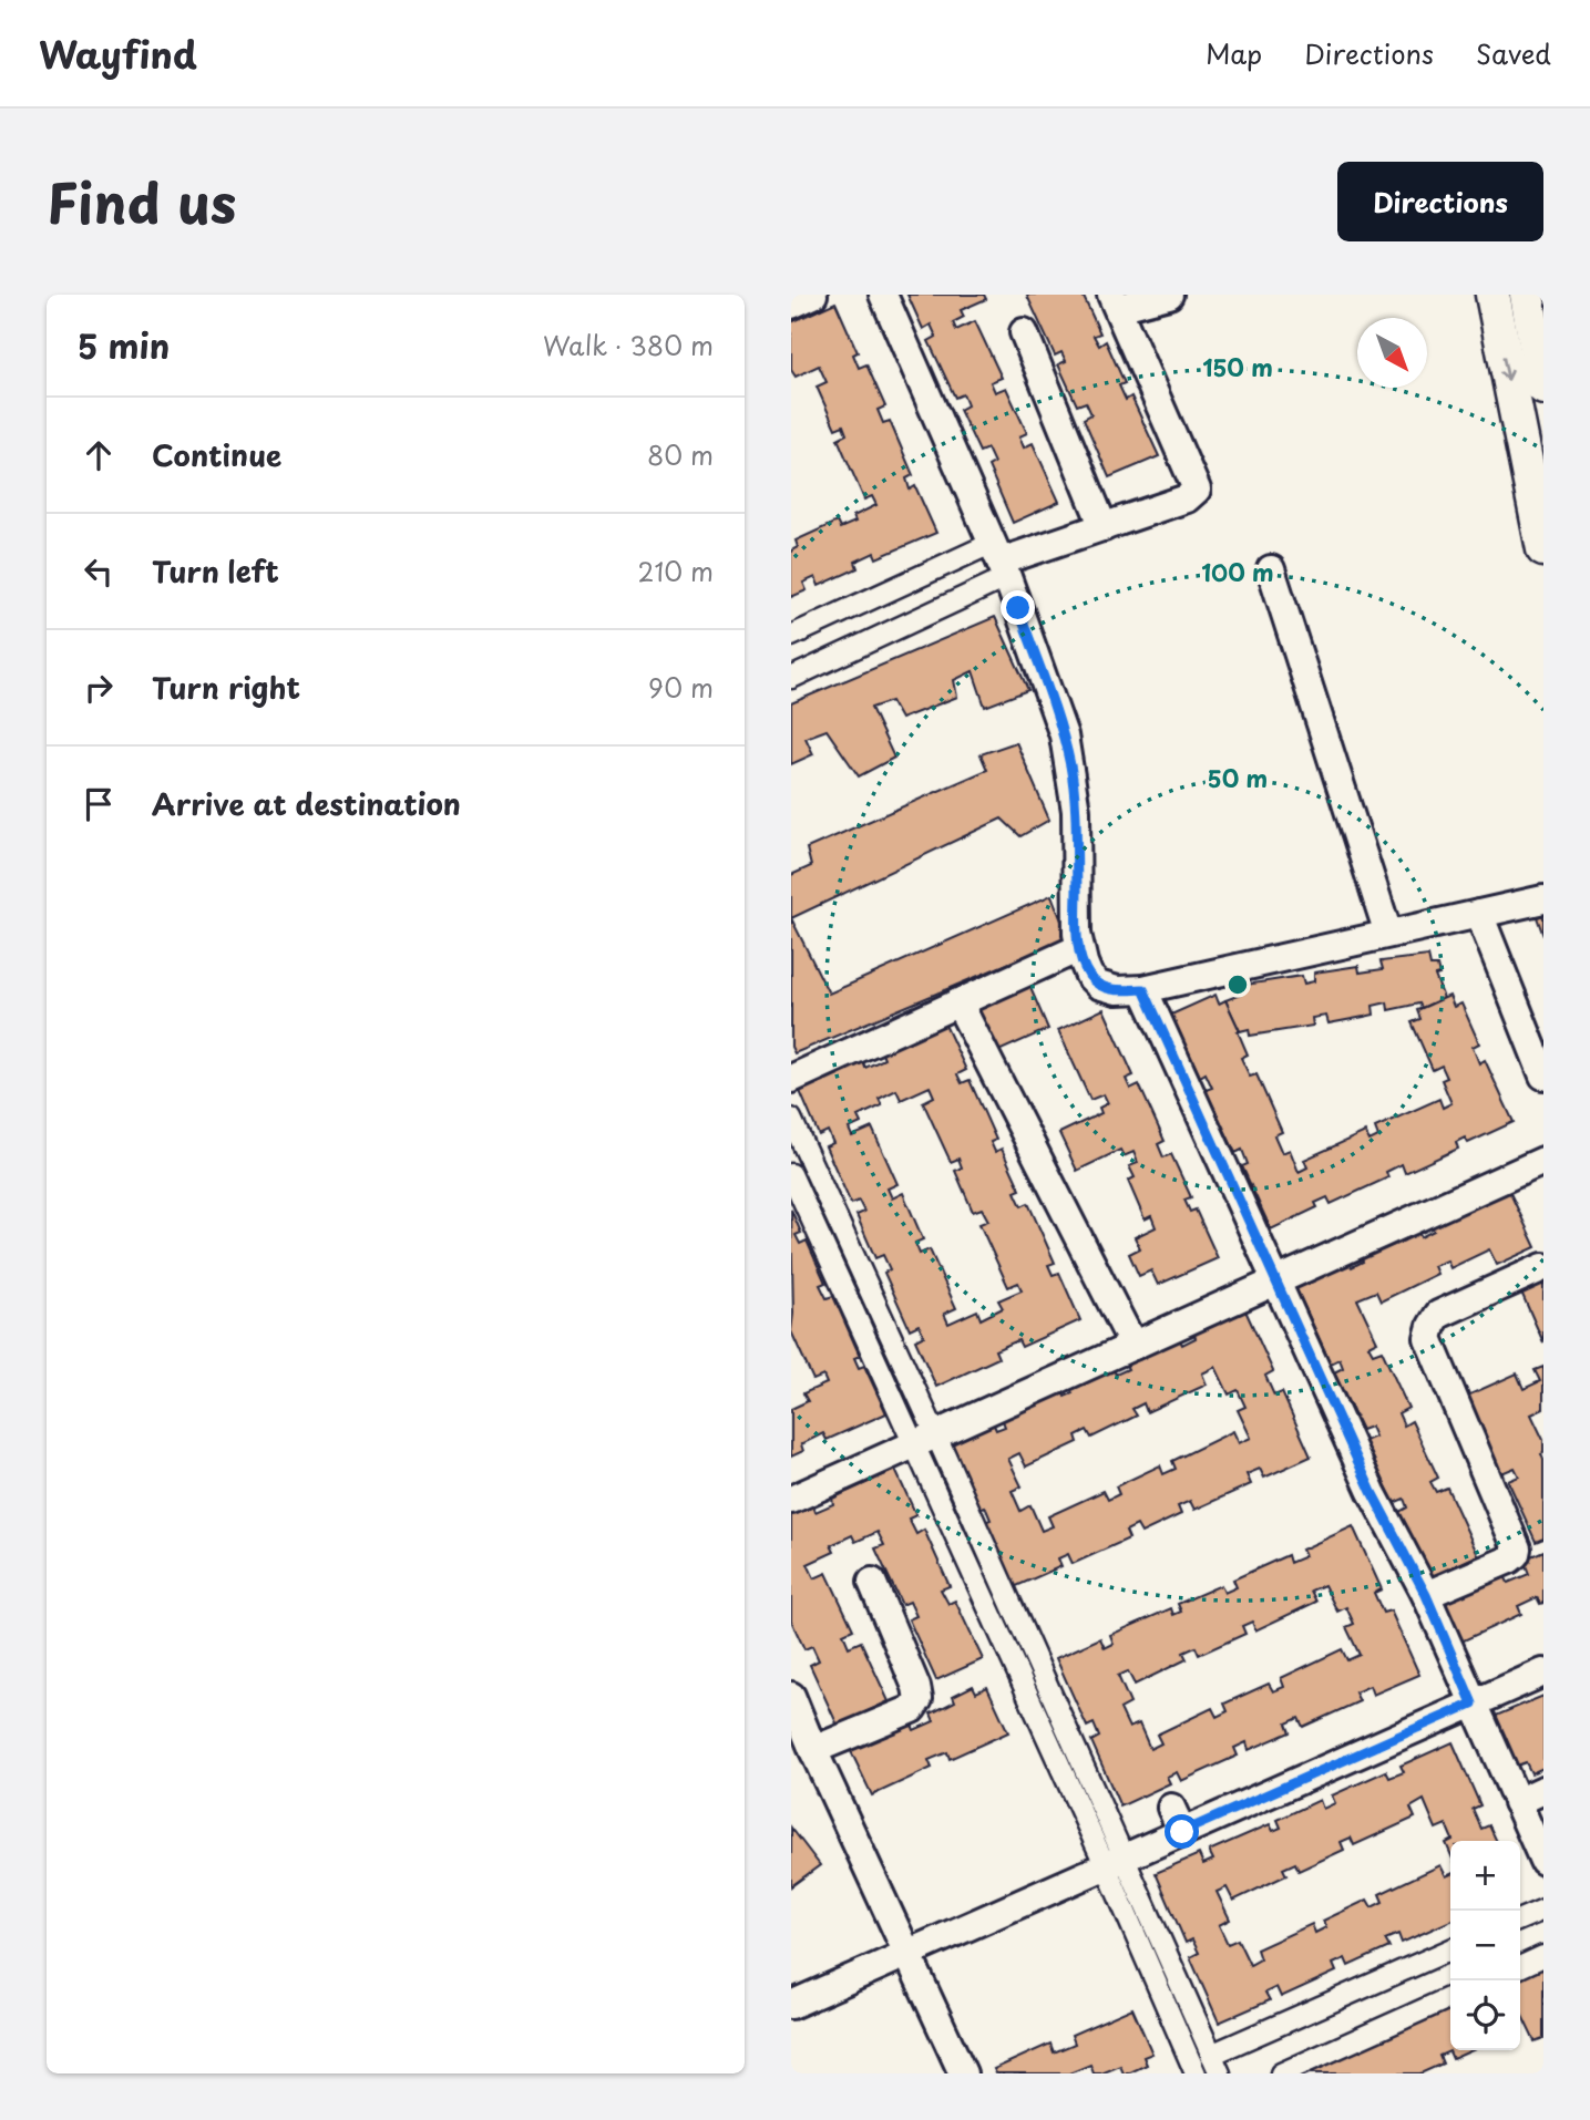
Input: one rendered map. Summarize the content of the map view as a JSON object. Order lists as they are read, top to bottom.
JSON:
{
  "north": "bottom right",
  "page": {
    "header": "Wayfind",
    "nav": ["Map", "Directions", "Saved"],
    "title": "Find us",
    "buttons": "Directions",
    "heading": ["5 min", "Walk · 380 m"],
    "list": [
      ["Continue", "80 m"],
      ["Turn left", "210 m"],
      ["Turn right", "90 m"],
      "Arrive at destination"
    ],
    "map_buttons": ["+", "−"]
  },
  "rings": ["150 m", "100 m", "50 m"]
}
